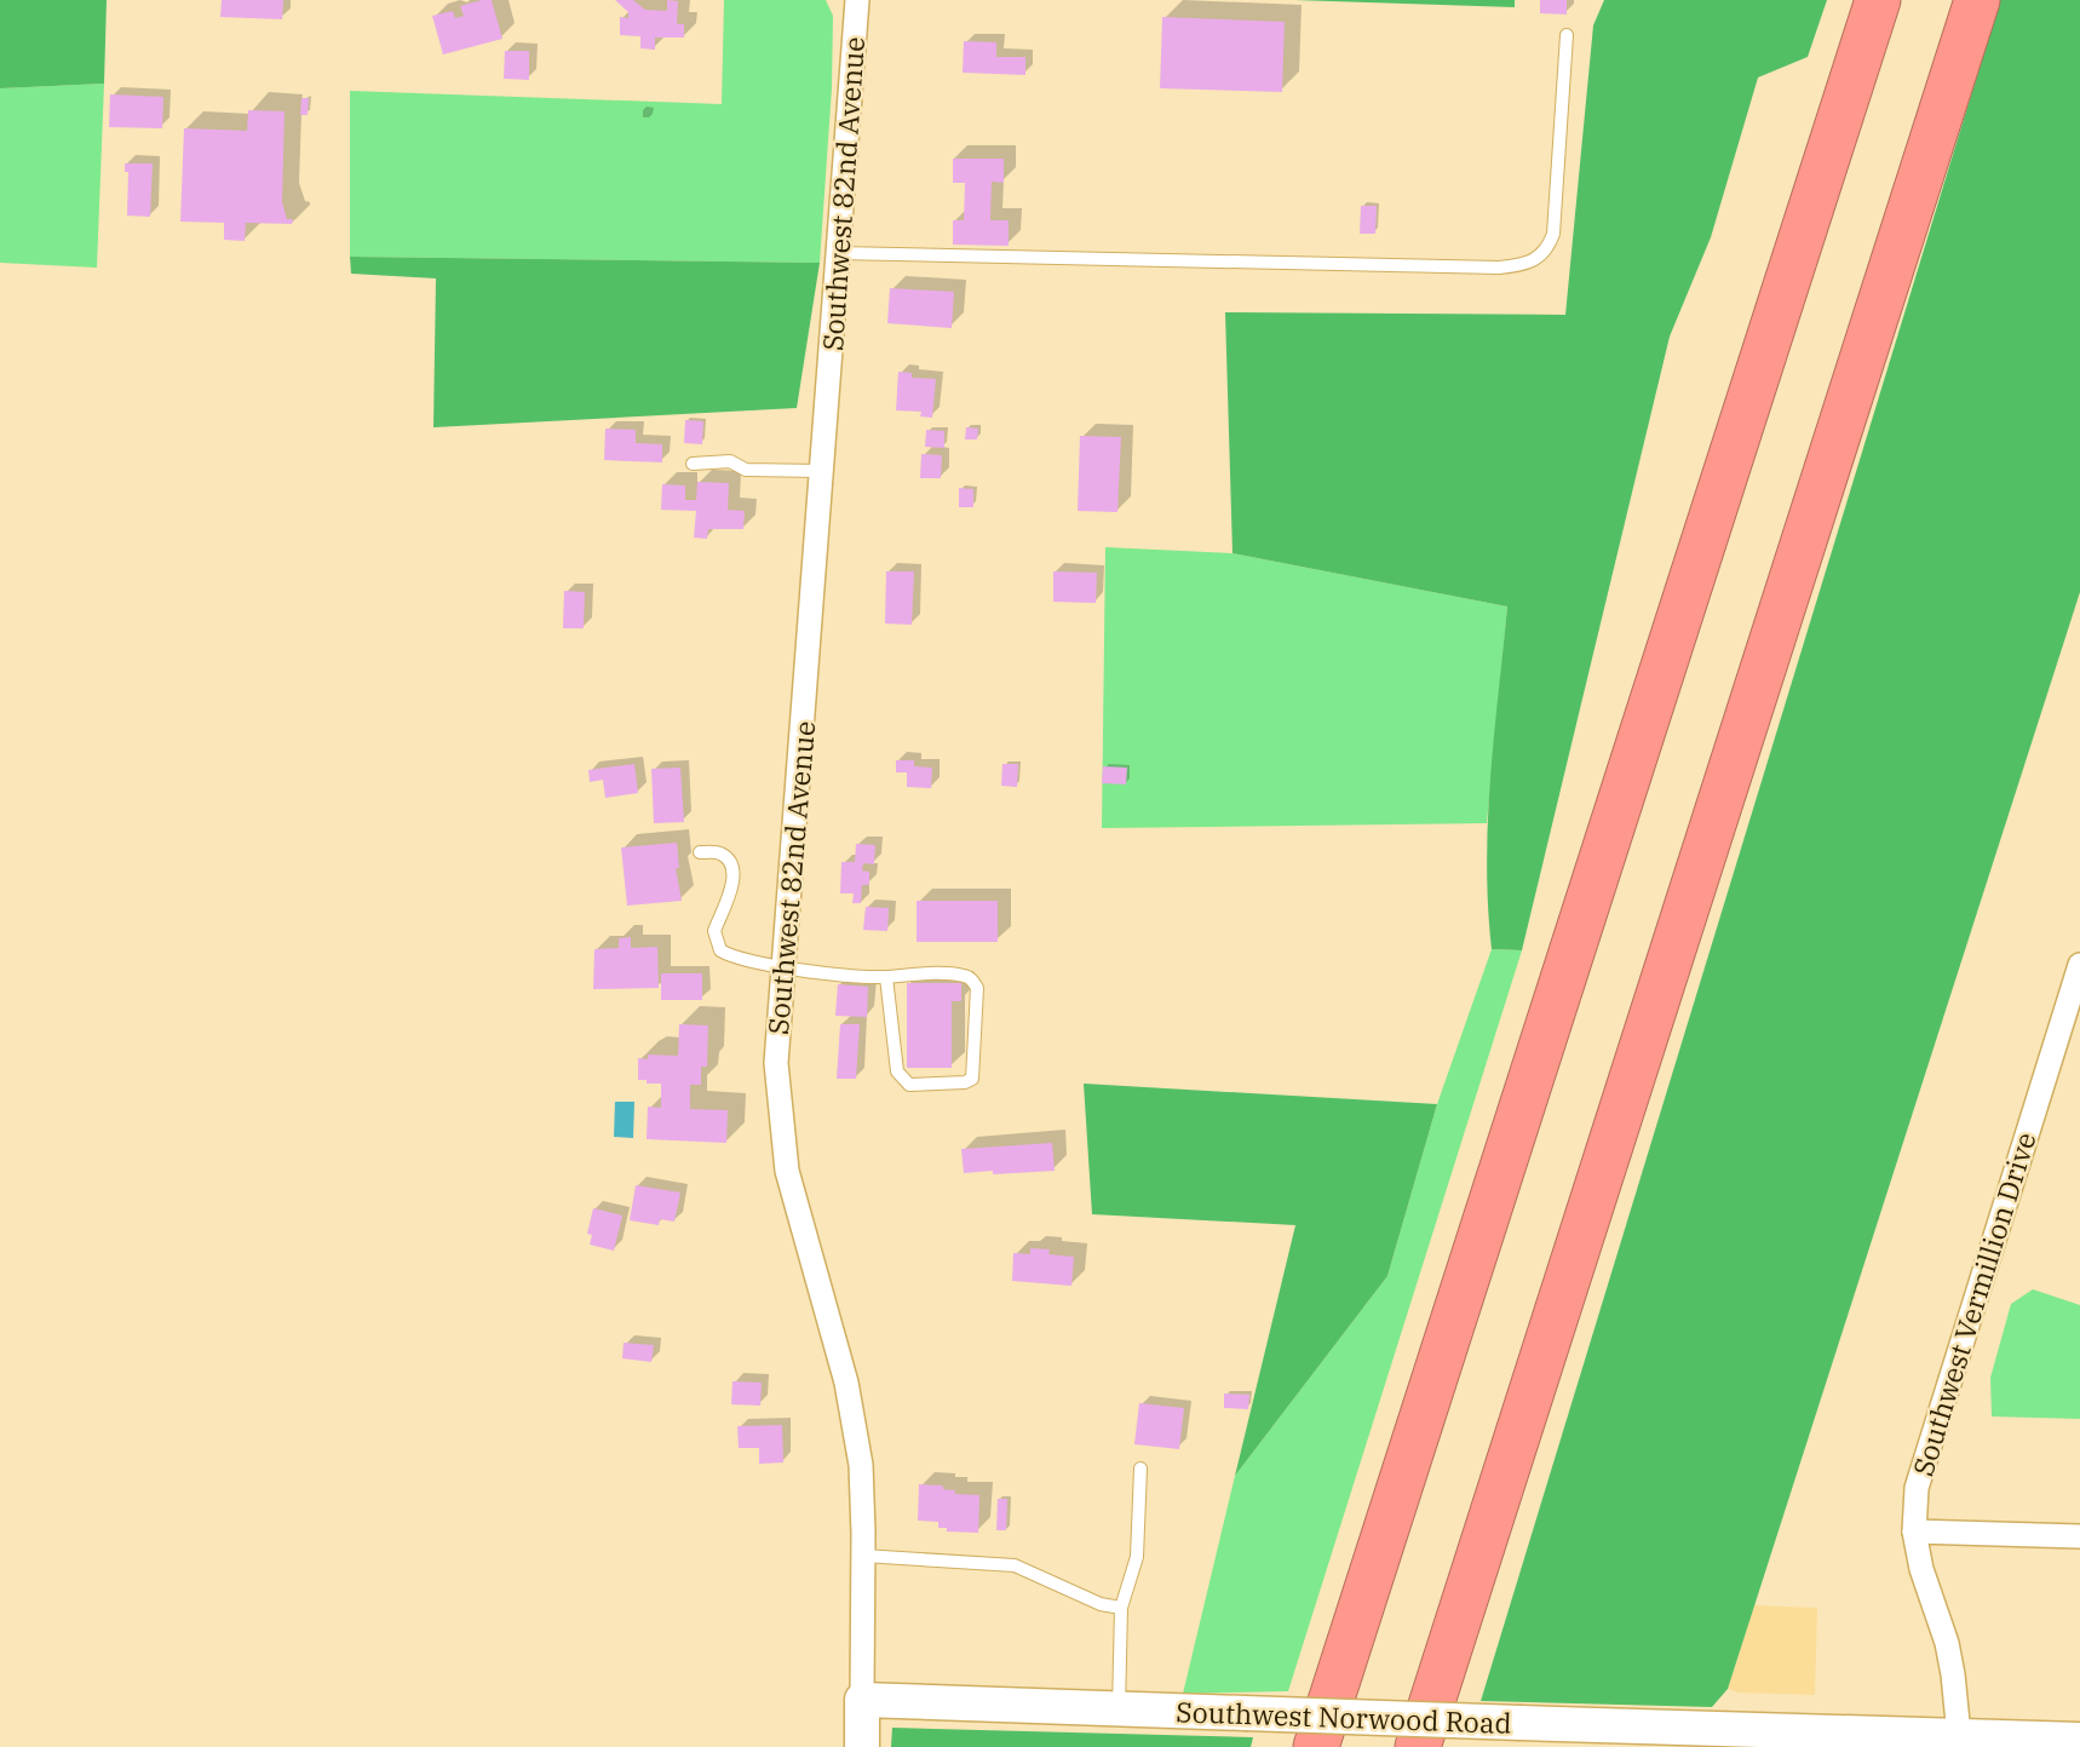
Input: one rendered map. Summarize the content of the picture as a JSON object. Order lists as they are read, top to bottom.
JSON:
{
  "streets": {
    "street": ["Southwest 82nd Avenue", "Southwest Vermillion Drive", "Southwest Norwood Road"]
  },
  "crossings": [
    ["Southwest 82nd Avenue", "Southwest Norwood Road"],
    ["Southwest Vermillion Drive", "Southwest Norwood Road"]
  ]
}
